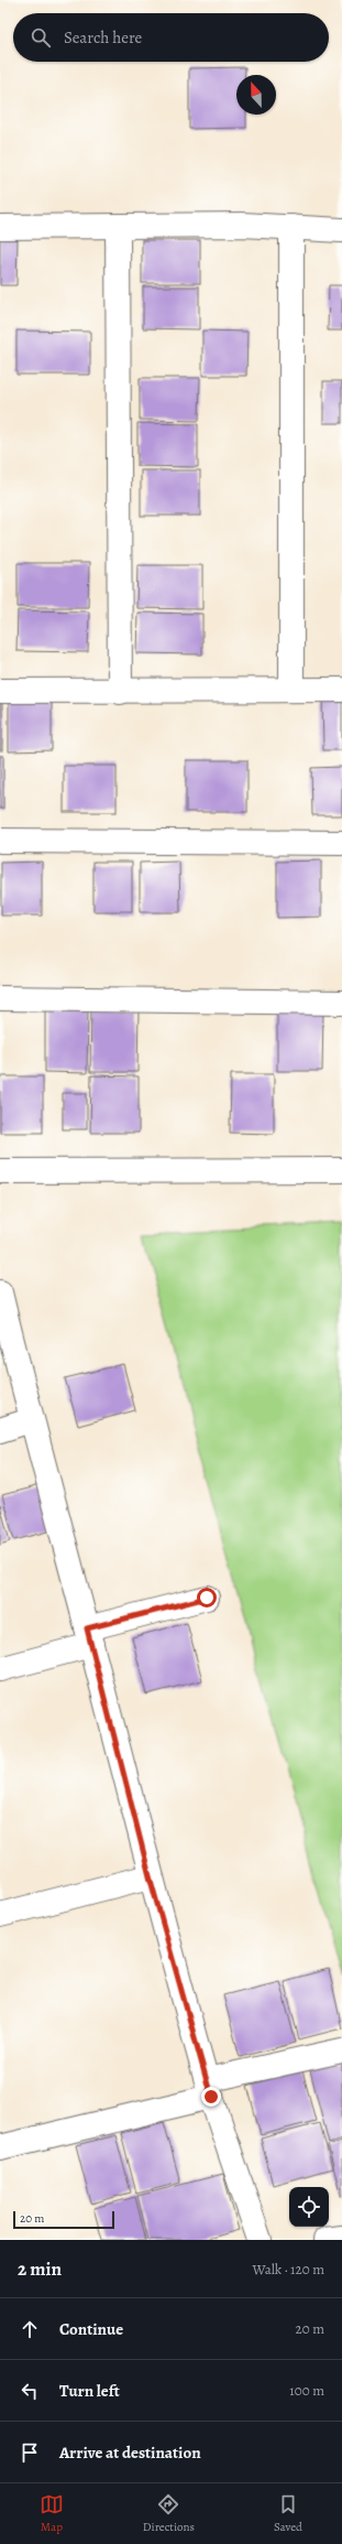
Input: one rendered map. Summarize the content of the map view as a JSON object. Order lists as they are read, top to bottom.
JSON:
{
  "scale_bar": "20 m",
  "north": "top",
  "page": {
    "search": "Search here",
    "scale": "20 m",
    "heading": ["2 min", "Walk · 120 m"],
    "list": [
      ["Continue", "20 m"],
      ["Turn left", "100 m"],
      "Arrive at destination"
    ],
    "nav": ["Map", "Directions", "Saved"]
  }
}
